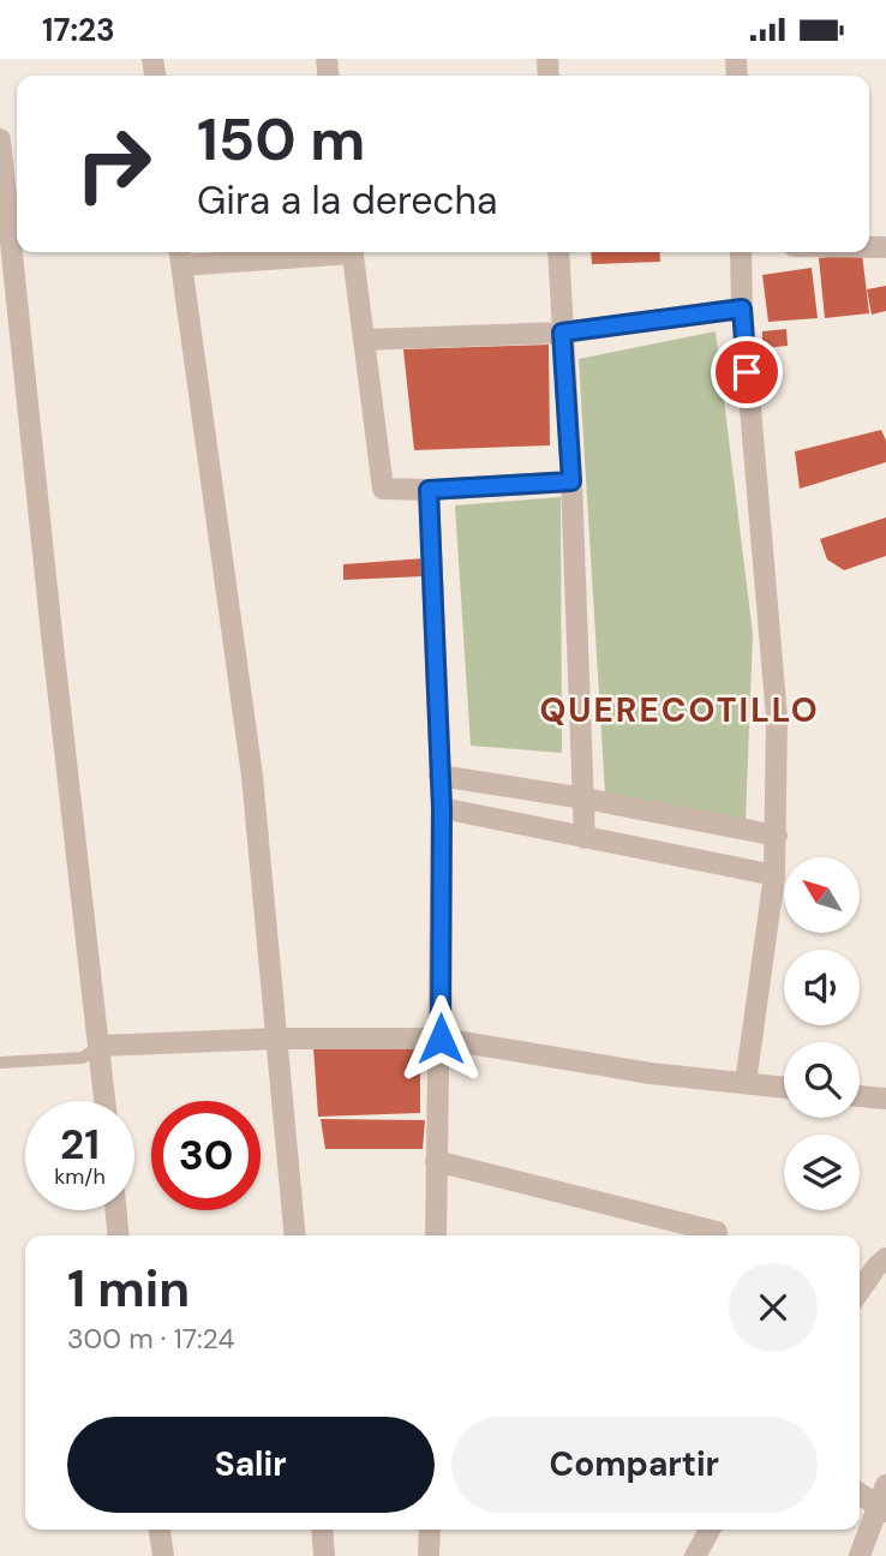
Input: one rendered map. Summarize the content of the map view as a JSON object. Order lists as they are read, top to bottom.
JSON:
{
  "districts": ["QUERECOTILLO"],
  "north": "top left",
  "page": {
    "status": "17:23",
    "turn": ["150 m", "Gira a la derecha"],
    "speed": "21 km/h",
    "limit": "30",
    "heading": ["1 min", "300 m · 17:24"],
    "buttons": ["Salir", "Compartir"]
  }
}
